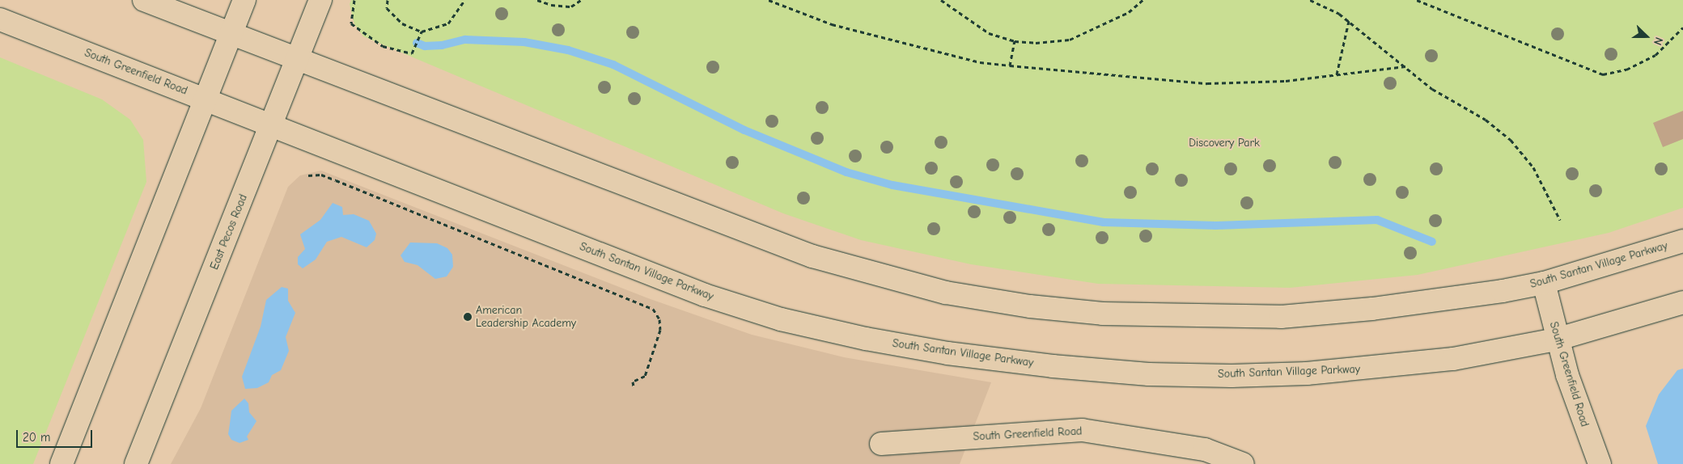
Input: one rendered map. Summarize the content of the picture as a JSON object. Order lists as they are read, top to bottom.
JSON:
{
  "streets": {
    "main road": ["South Greenfield Road", "East Pecos Road", "South Santan Village Parkway"]
  },
  "crossings": [
    ["South Greenfield Road", "East Pecos Road"],
    ["South Greenfield Road", "South Santan Village Parkway"],
    ["East Pecos Road", "South Santan Village Parkway"]
  ],
  "parks": ["Discovery Park"],
  "places": ["American Leadership Academy"],
  "scale_bar": "20 m",
  "north": "right"
}
